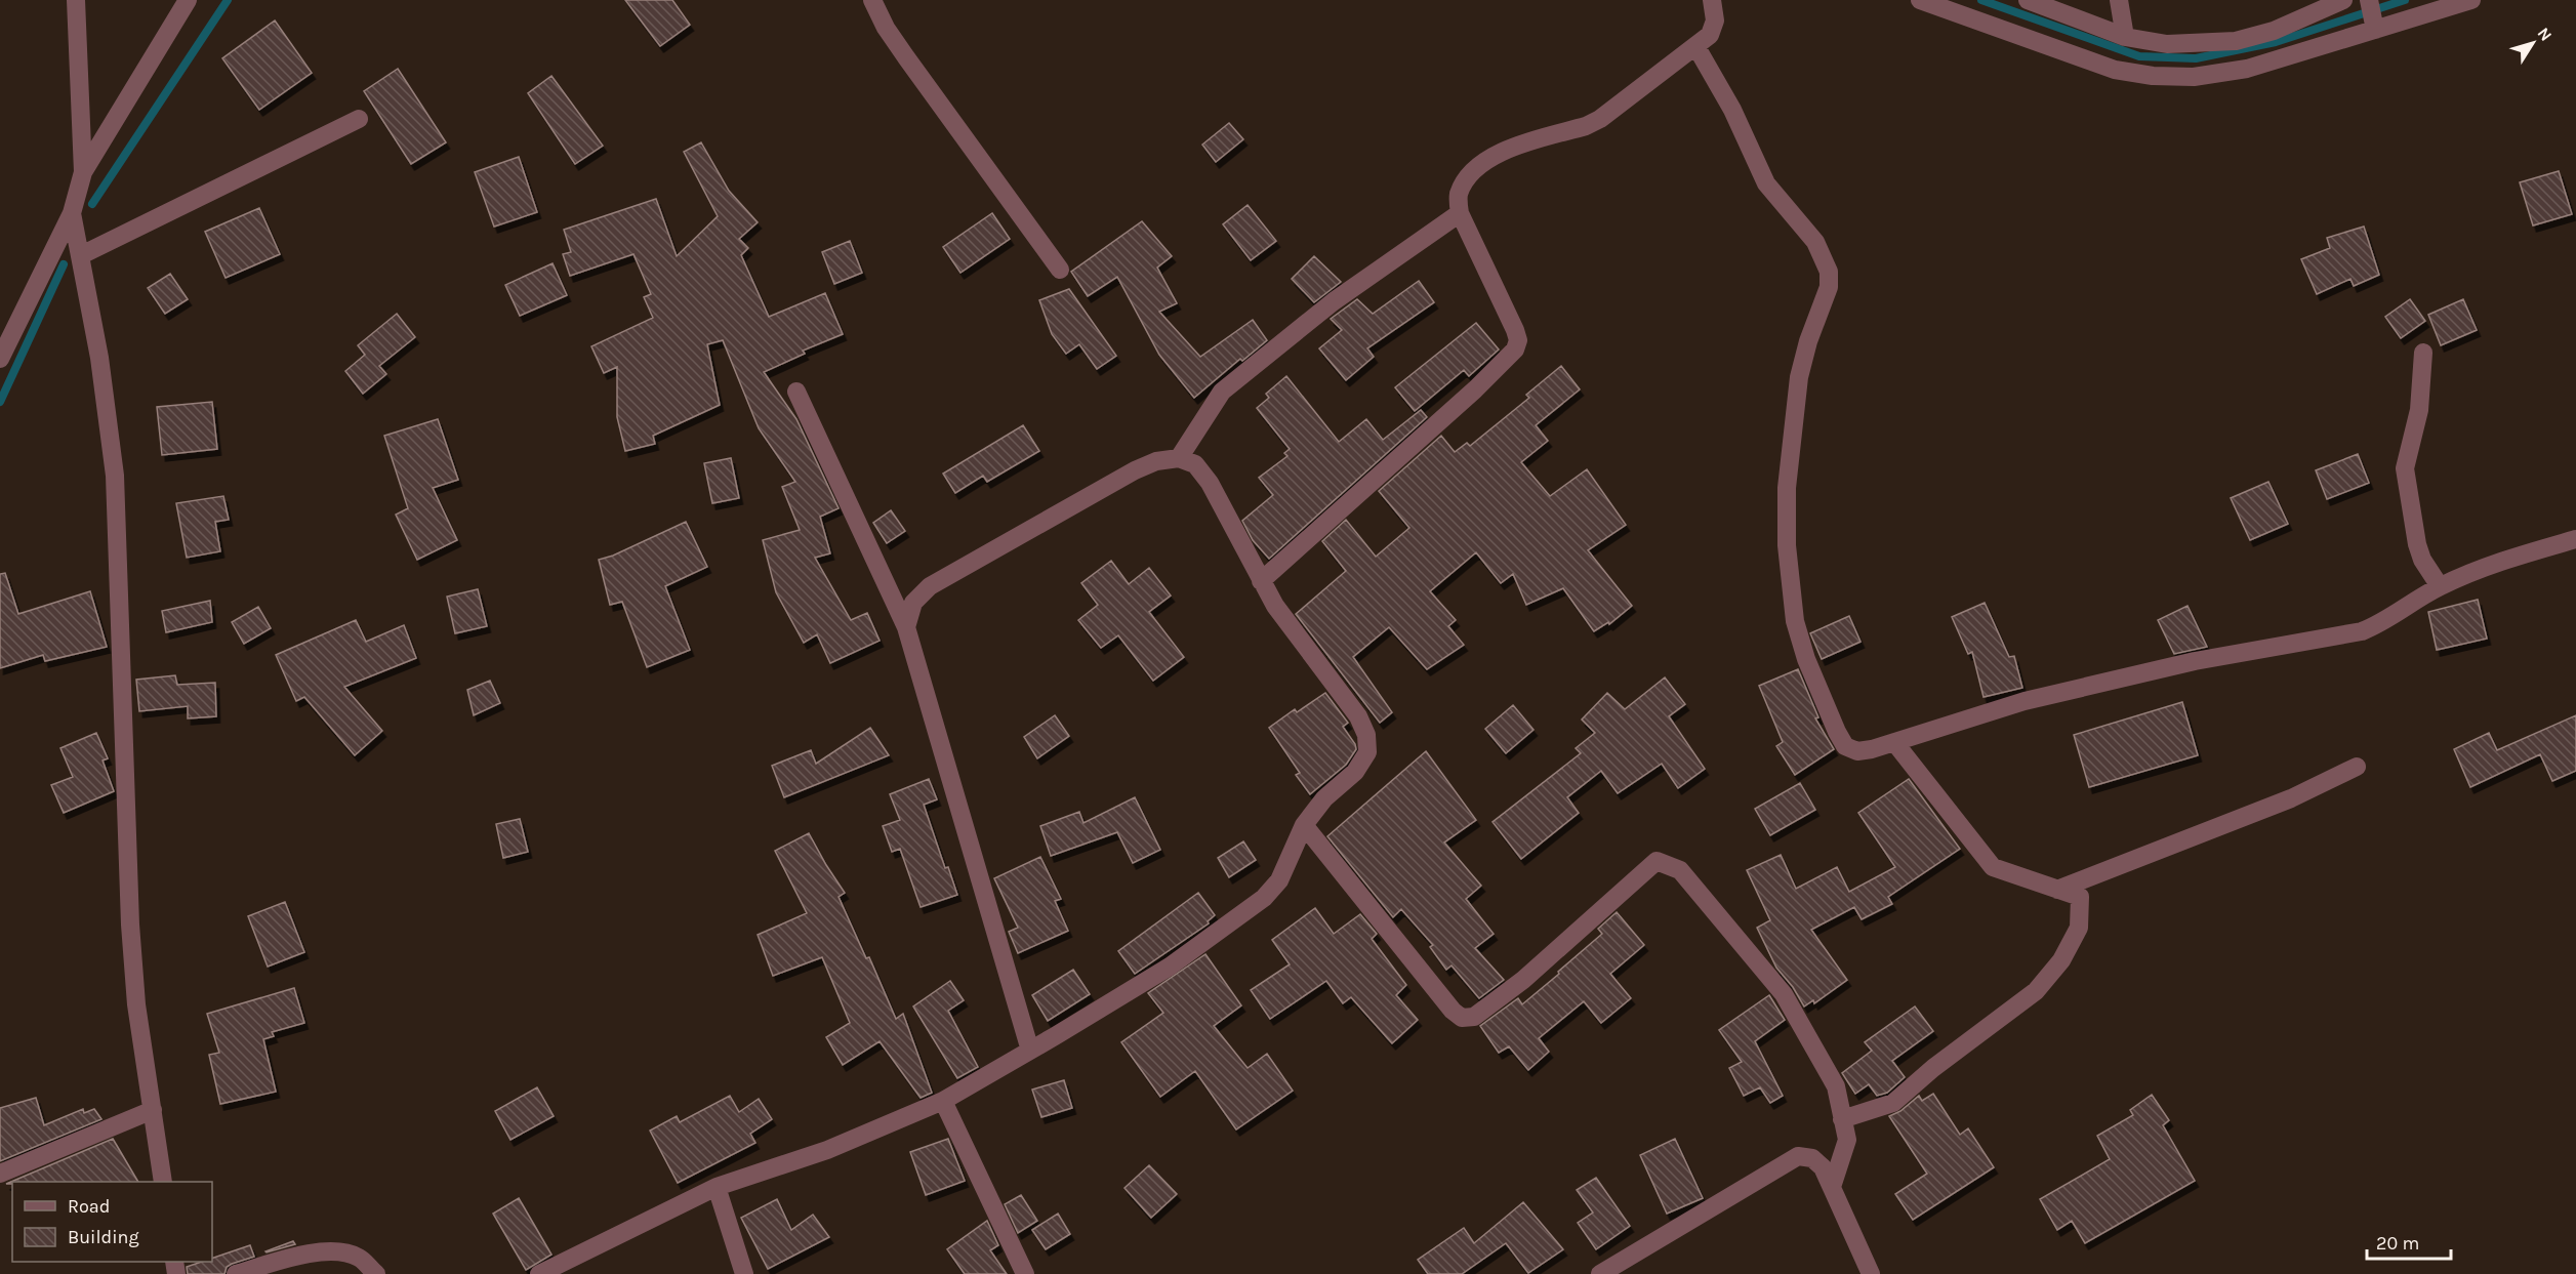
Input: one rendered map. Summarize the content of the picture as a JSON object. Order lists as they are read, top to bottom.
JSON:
{
  "legend": ["Road", "Building"],
  "scale_bar": "20 m",
  "north": "top right"
}
